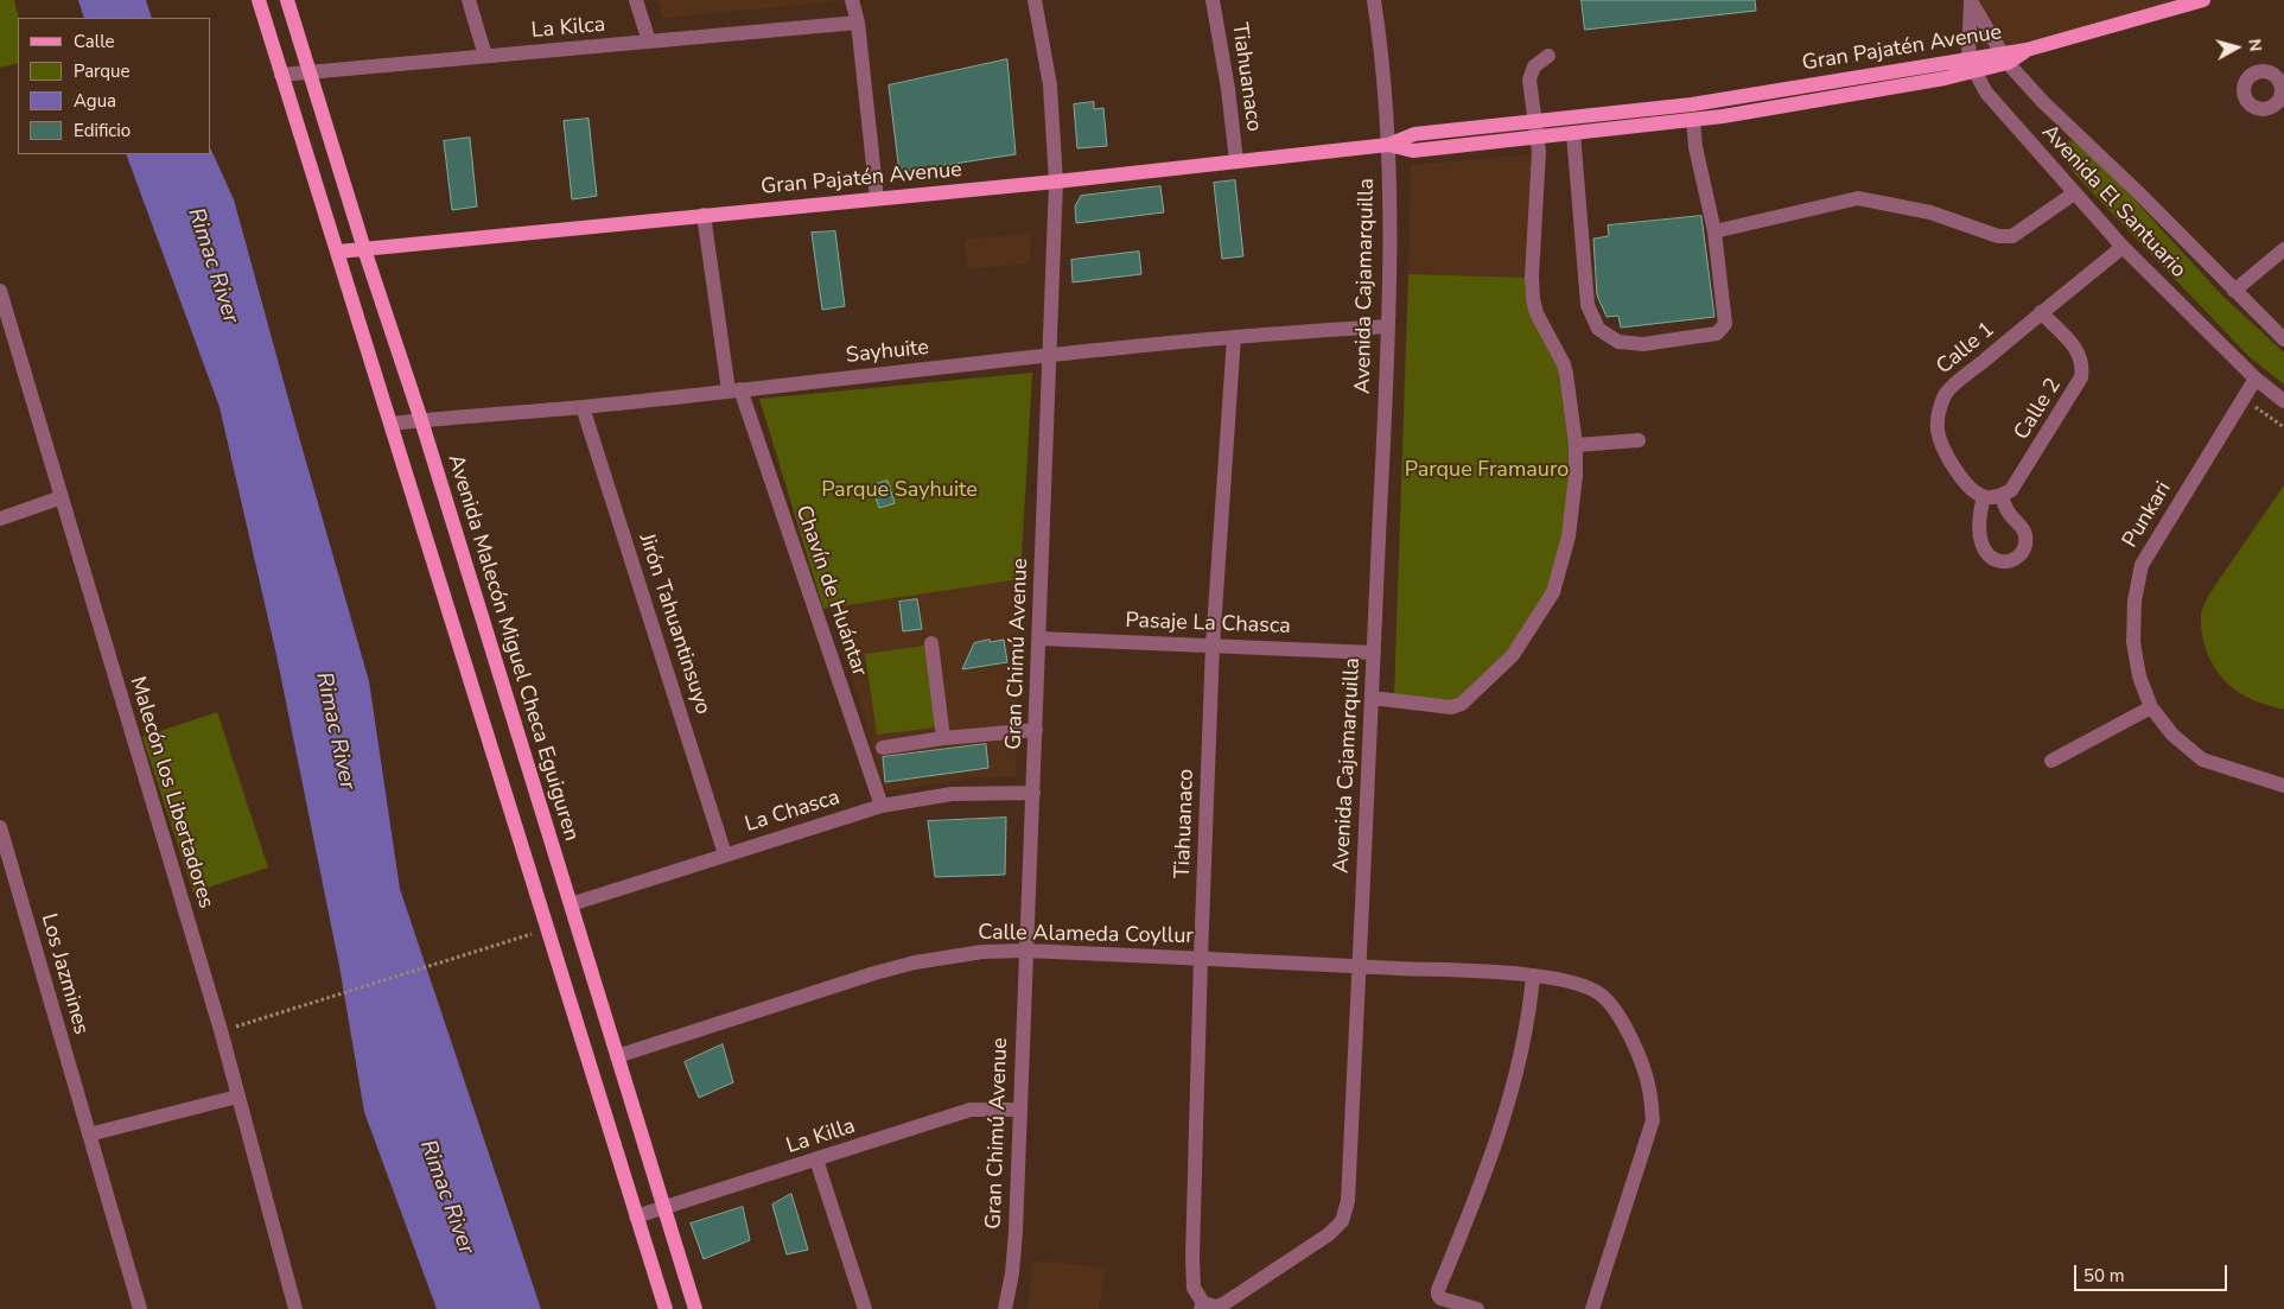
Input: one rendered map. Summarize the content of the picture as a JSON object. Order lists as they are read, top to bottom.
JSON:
{
  "streets": {
    "main road": ["Gran Pajatén Avenue", "Avenida Malecón Miguel Checa Eguiguren"],
    "street": [
      "La Kilca",
      "Tiahuanaco",
      "Avenida El Santuario",
      "Avenida Cajamarquilla",
      "Calle 1",
      "Sayhuite",
      "Calle 2",
      "Punkari",
      "Chavín de Huántar",
      "Jirón Tahuantinsuyo",
      "Pasaje La Chasca",
      "Gran Chimú Avenue",
      "Malecón los Libertadores",
      "La Chasca",
      "Calle Alameda Coyllur",
      "Los Jazmines",
      "La Killa"
    ]
  },
  "crossings": [
    ["La Kilca", "Avenida Malecón Miguel Checa Eguiguren"],
    ["Gran Pajatén Avenue", "Tiahuanaco"],
    ["Gran Pajatén Avenue", "Avenida El Santuario"],
    ["Gran Pajatén Avenue", "Avenida Cajamarquilla"],
    ["Gran Pajatén Avenue", "Chavín de Huántar"],
    ["Gran Pajatén Avenue", "Avenida Malecón Miguel Checa Eguiguren"],
    ["Gran Pajatén Avenue", "Gran Chimú Avenue"],
    ["Tiahuanaco", "Avenida Cajamarquilla"],
    ["Tiahuanaco", "Sayhuite"],
    ["Tiahuanaco", "Pasaje La Chasca"],
    ["Tiahuanaco", "Calle Alameda Coyllur"],
    ["Avenida El Santuario", "Calle 1"],
    ["Avenida El Santuario", "Punkari"],
    ["Avenida Cajamarquilla", "Sayhuite"],
    ["Avenida Cajamarquilla", "Pasaje La Chasca"],
    ["Avenida Cajamarquilla", "Calle Alameda Coyllur"],
    ["Calle 1", "Calle 2"],
    ["Sayhuite", "Chavín de Huántar"],
    ["Sayhuite", "Jirón Tahuantinsuyo"],
    ["Sayhuite", "Avenida Malecón Miguel Checa Eguiguren"],
    ["Sayhuite", "Gran Chimú Avenue"],
    ["Chavín de Huántar", "La Chasca"],
    ["Jirón Tahuantinsuyo", "La Chasca"],
    ["Pasaje La Chasca", "Gran Chimú Avenue"],
    ["Avenida Malecón Miguel Checa Eguiguren", "La Chasca"],
    ["Avenida Malecón Miguel Checa Eguiguren", "Calle Alameda Coyllur"],
    ["Avenida Malecón Miguel Checa Eguiguren", "La Killa"],
    ["Gran Chimú Avenue", "La Chasca"],
    ["Gran Chimú Avenue", "Calle Alameda Coyllur"],
    ["Gran Chimú Avenue", "La Killa"]
  ],
  "water": ["Rimac River"],
  "parks": ["Parque Framauro", "Parque Sayhuite"],
  "legend": [
    "Calle",
    "Parque",
    "Agua",
    "Edificio"
  ],
  "scale_bar": "50 m",
  "north": "right"
}
